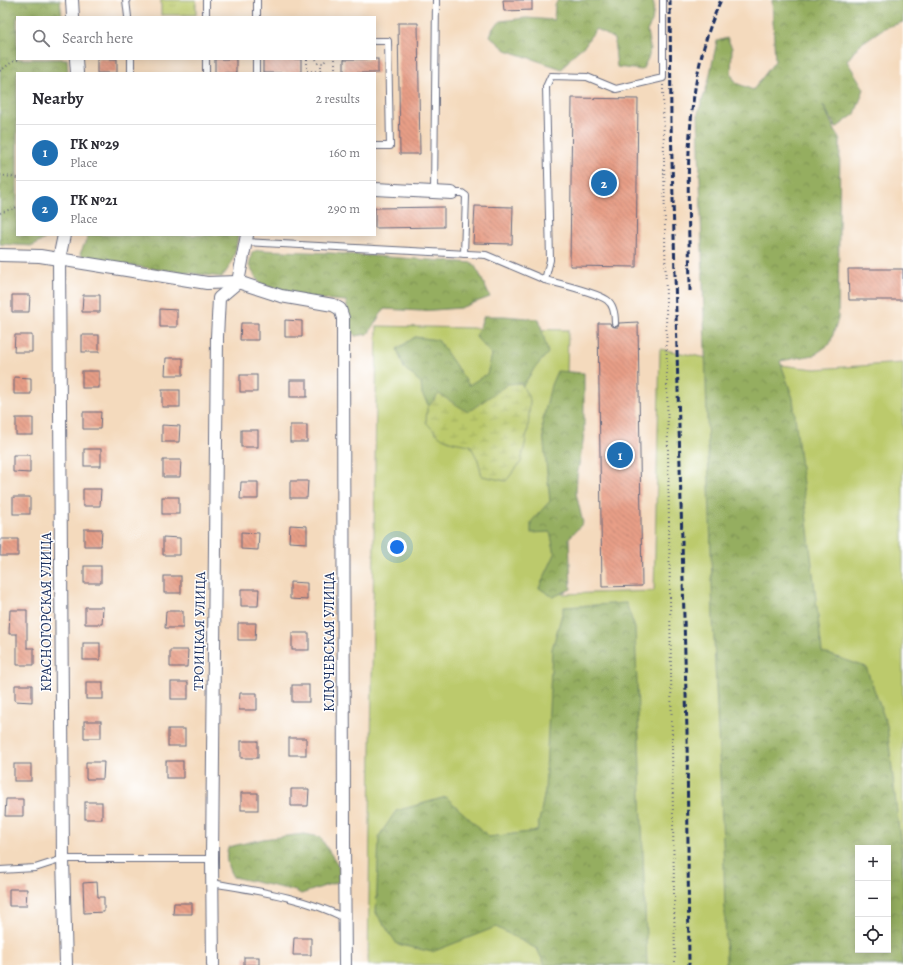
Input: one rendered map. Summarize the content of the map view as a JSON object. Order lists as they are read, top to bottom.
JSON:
{
  "streets": {
    "street": ["КРАСНОГОРСКАЯ УЛИЦА", "ТРОИЦКАЯ УЛИЦА", "КЛЮЧЕВСКАЯ УЛИЦА"]
  },
  "crossings": [
    ["ТРОИЦКАЯ УЛИЦА", "КЛЮЧЕВСКАЯ УЛИЦА"]
  ],
  "page": {
    "search": "Search here",
    "heading": ["Nearby", "2 results"],
    "list": [
      {
        "mark": "1",
        "name": "ГК №29",
        "note": "Place",
        "value": "160 m"
      },
      {
        "mark": "2",
        "name": "ГК №21",
        "note": "Place",
        "value": "290 m"
      }
    ],
    "pins": ["2", "1"],
    "map_buttons": ["+", "−"]
  }
}
